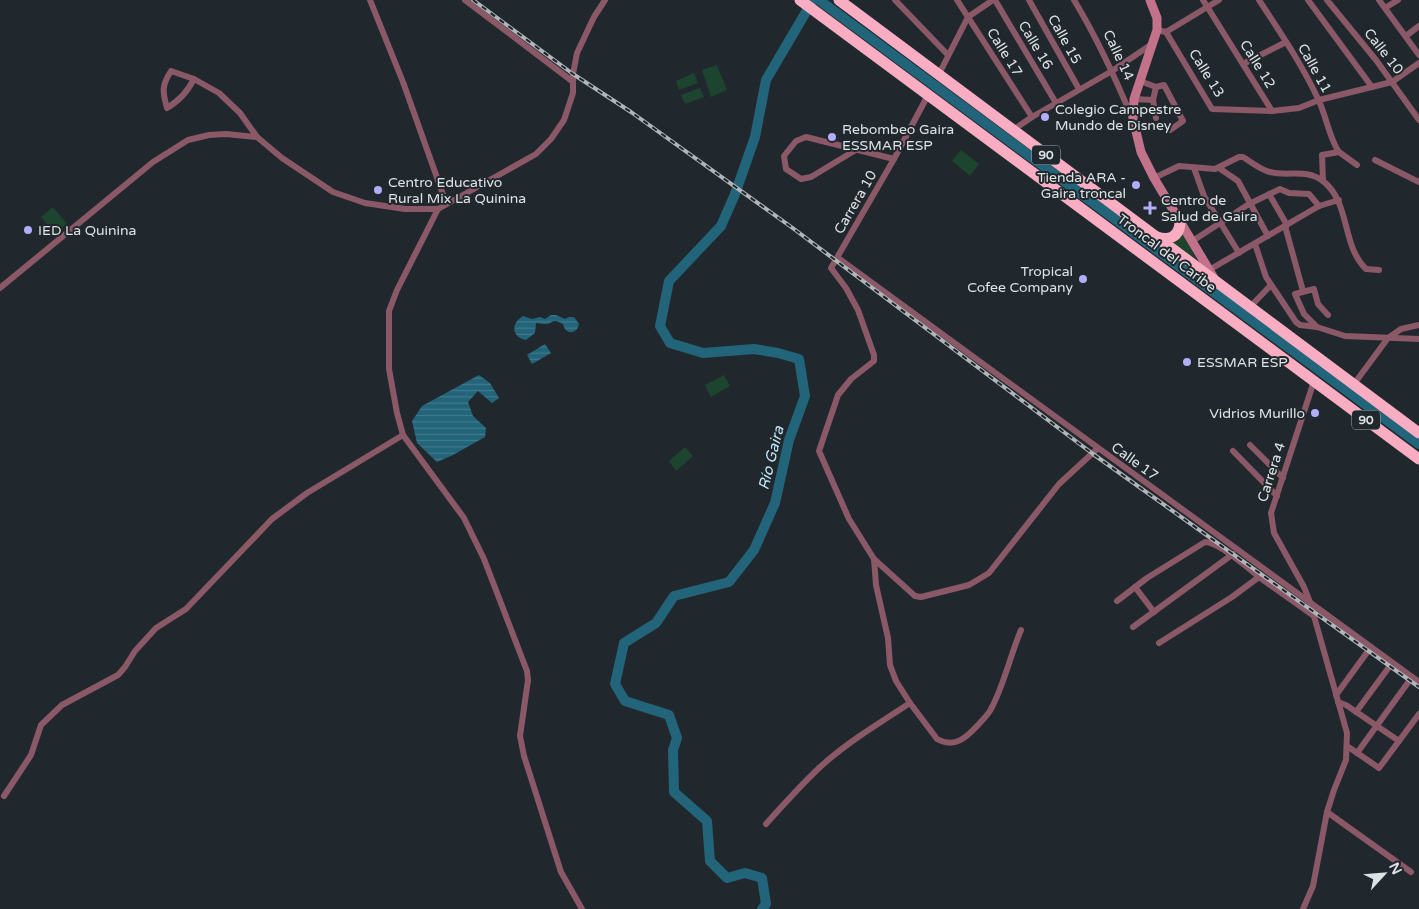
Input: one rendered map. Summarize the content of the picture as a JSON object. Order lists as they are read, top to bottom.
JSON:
{
  "streets": {
    "highway": ["90", "Troncal del Caribe"],
    "main road": ["Calle 14", "Calle 13"],
    "street": [
      "Calle 15",
      "Calle 16",
      "Calle 10",
      "Calle 17",
      "Calle 12",
      "Calle 11",
      "Carrera 10",
      "Carrera 4"
    ]
  },
  "crossings": [
    ["Calle 17", "Carrera 10"],
    ["Calle 17", "Carrera 4"],
    ["Calle 14", "Calle 13"],
    ["Calle 14", "Troncal del Caribe"],
    ["Calle 12", "Calle 13"],
    ["Carrera 10", "Troncal del Caribe"],
    ["Troncal del Caribe", "Carrera 4"]
  ],
  "water": ["Río Gaira"],
  "places": {
    "other": [
      "Colegio Campestre Mundo de Disney",
      "Rebombeo Gaira ESSMAR ESP",
      "Tienda ARA - Gaira troncal",
      "Centro Educativo Rural Mix La Quinina",
      "IED La Quinina",
      "Tropical Cofee Company",
      "ESSMAR ESP",
      "Vidrios Murillo"
    ],
    "health": ["Centro de Salud de Gaira"]
  },
  "north": "top right"
}
